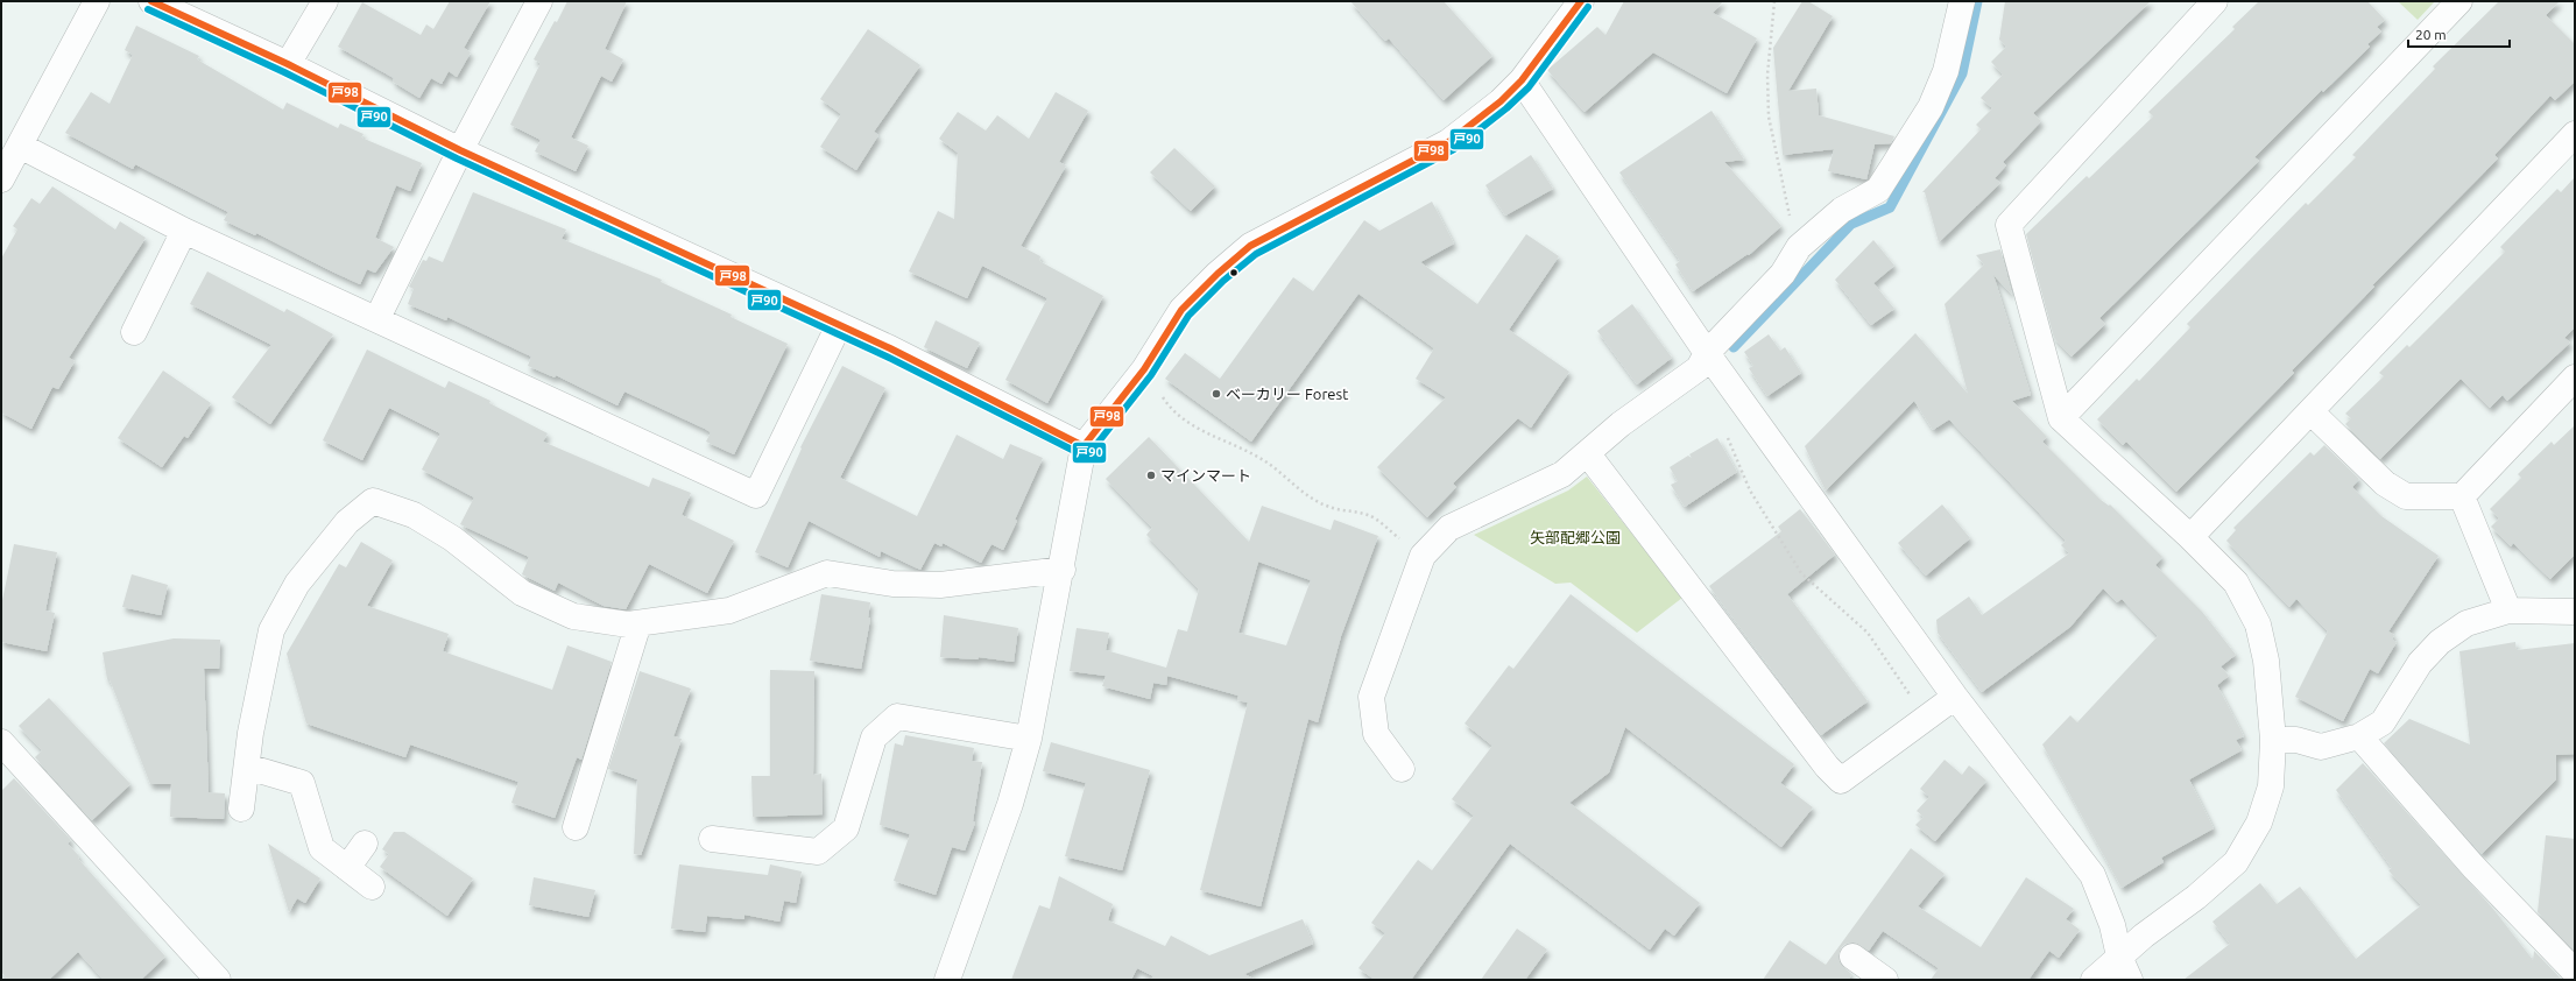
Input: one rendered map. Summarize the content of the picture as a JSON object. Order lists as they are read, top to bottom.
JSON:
{
  "parks": ["矢部配郷公園"],
  "places": ["ベーカリー Forest", "マインマート"],
  "lines": ["transit line 戸98", "transit line 戸90"],
  "scale_bar": "20 m"
}
